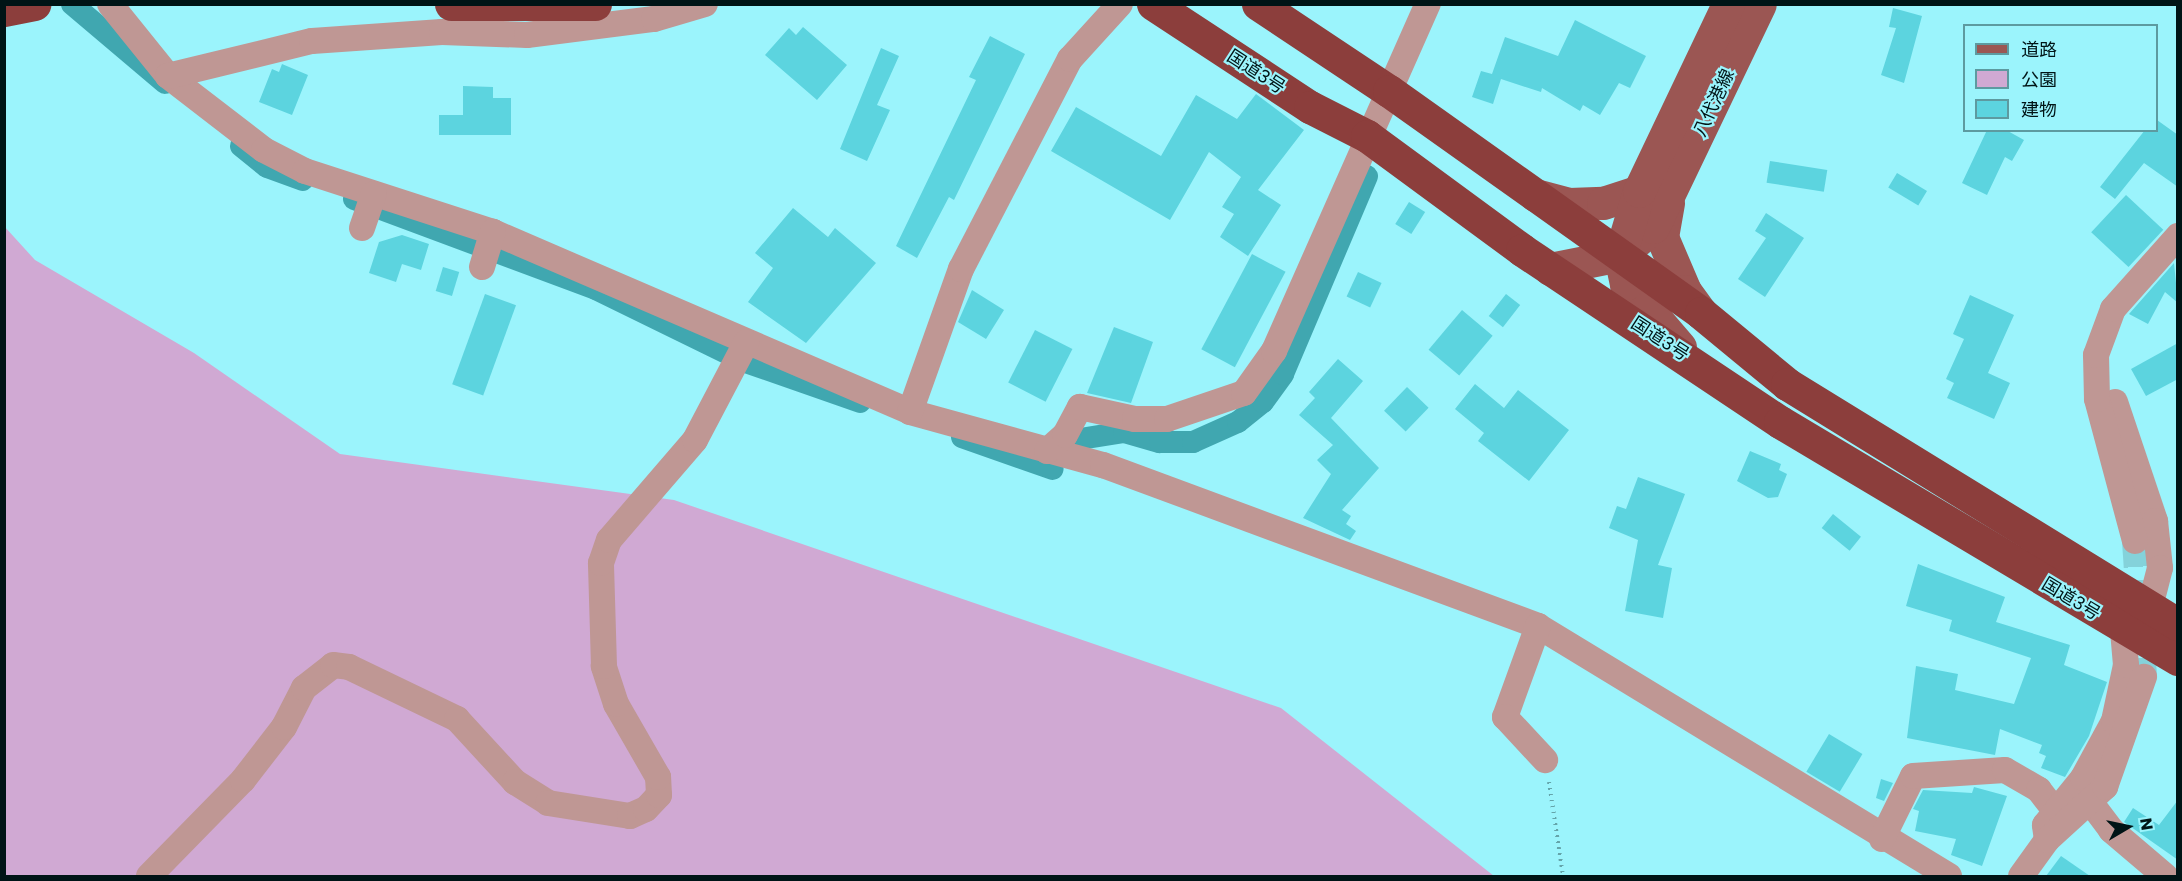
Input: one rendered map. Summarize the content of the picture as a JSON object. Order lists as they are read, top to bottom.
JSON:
{
  "streets": {
    "highway": ["国道3号"],
    "main road": ["八代港線"]
  },
  "crossings": [
    ["国道3号", "八代港線"]
  ],
  "legend": ["道路", "公園", "建物"],
  "north": "right"
}
